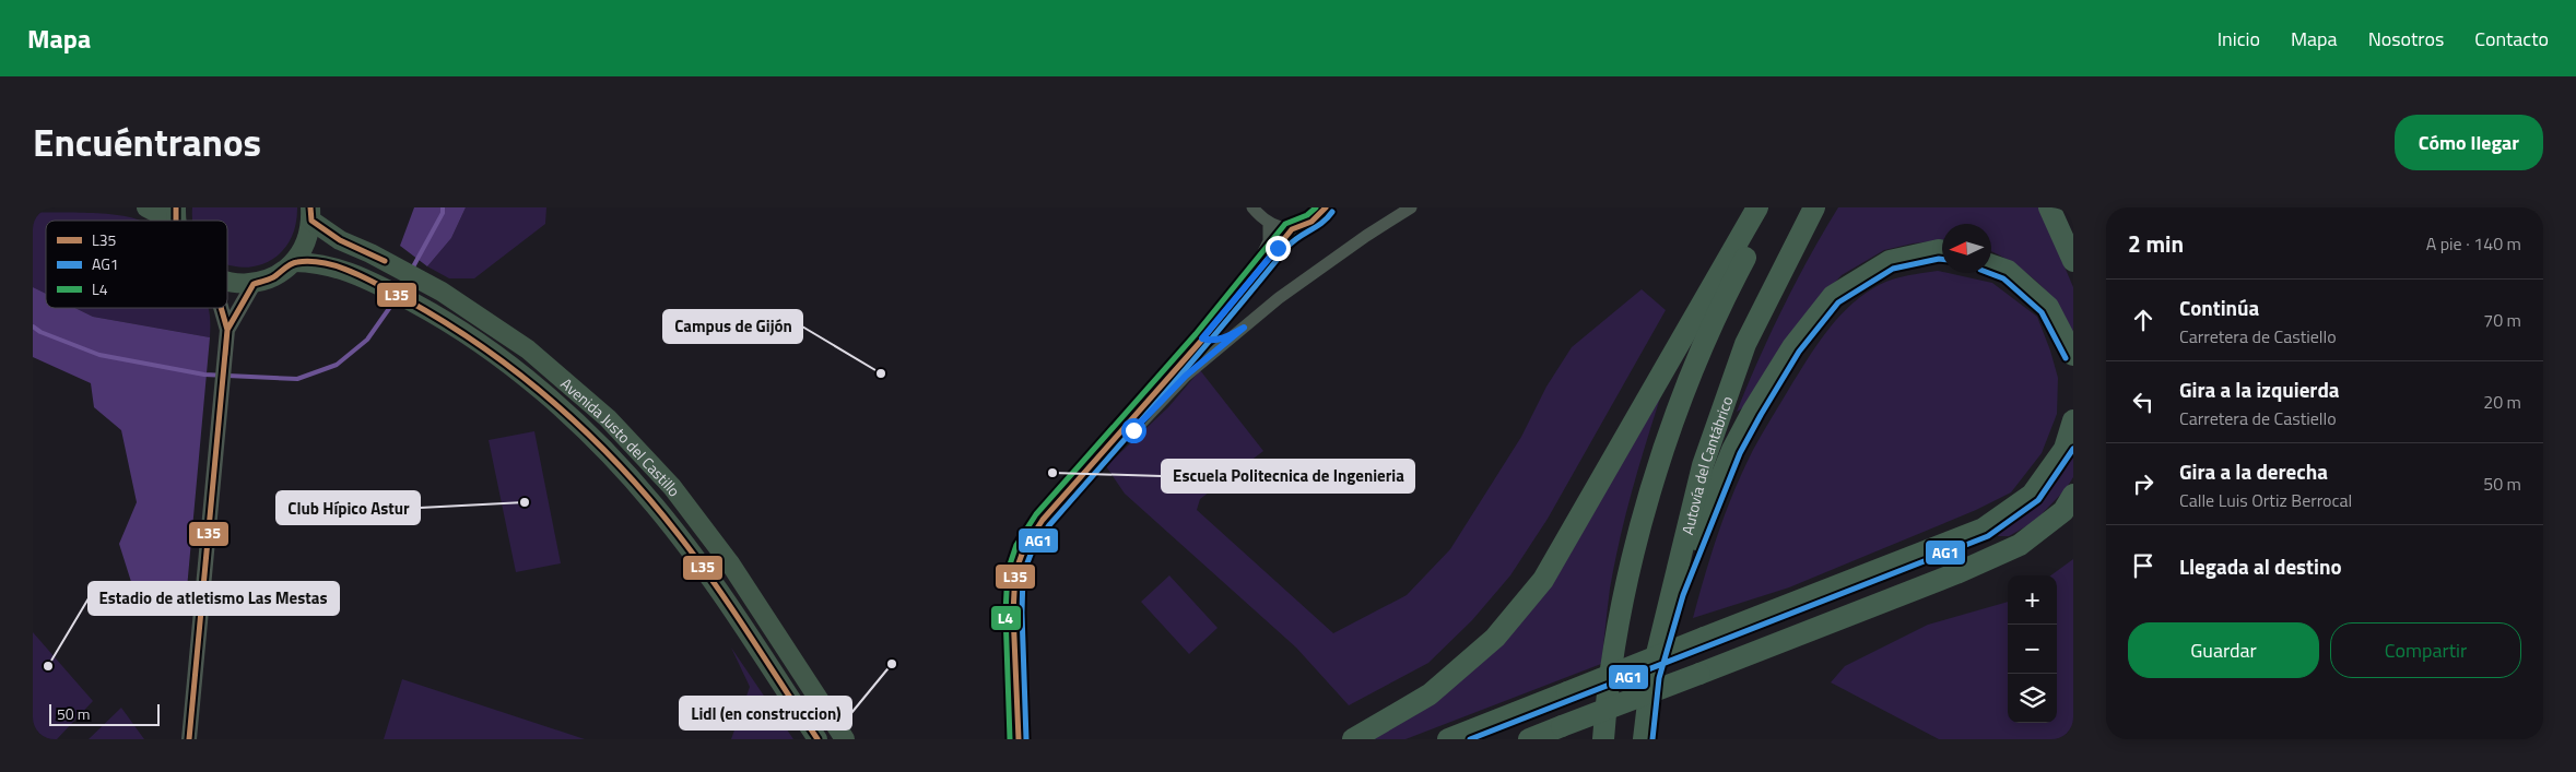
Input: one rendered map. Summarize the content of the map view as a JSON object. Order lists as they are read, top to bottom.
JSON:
{
  "streets": {
    "highway": ["Autovía del Cantábrico"],
    "main road": ["Avenida Justo del Castillo"]
  },
  "places": [
    "Campus de Gijón",
    "Escuela Politecnica de Ingenieria",
    "Club Hípico Astur",
    "Lidl (en construccion)",
    "Estadio de atletismo Las Mestas"
  ],
  "lines": ["transit line L35", "transit line L4", "transit line AG1"],
  "legend": ["L35", "AG1", "L4"],
  "scale_bar": "50 m",
  "north": "left",
  "page": {
    "header": "Mapa",
    "nav": [
      "Inicio",
      "Mapa",
      "Nosotros",
      "Contacto"
    ],
    "title": "Encuéntranos",
    "buttons": [
      "Cómo llegar",
      ["Guardar", "Compartir"]
    ],
    "heading": ["2 min", "A pie · 140 m"],
    "list": [
      ["Continúa", "Carretera de Castiello", "70 m"],
      ["Gira a la izquierda", "Carretera de Castiello", "20 m"],
      ["Gira a la derecha", "Calle Luis Ortiz Berrocal", "50 m"],
      "Llegada al destino"
    ],
    "map_buttons": ["+", "−"],
    "scale": "50 m"
  }
}
